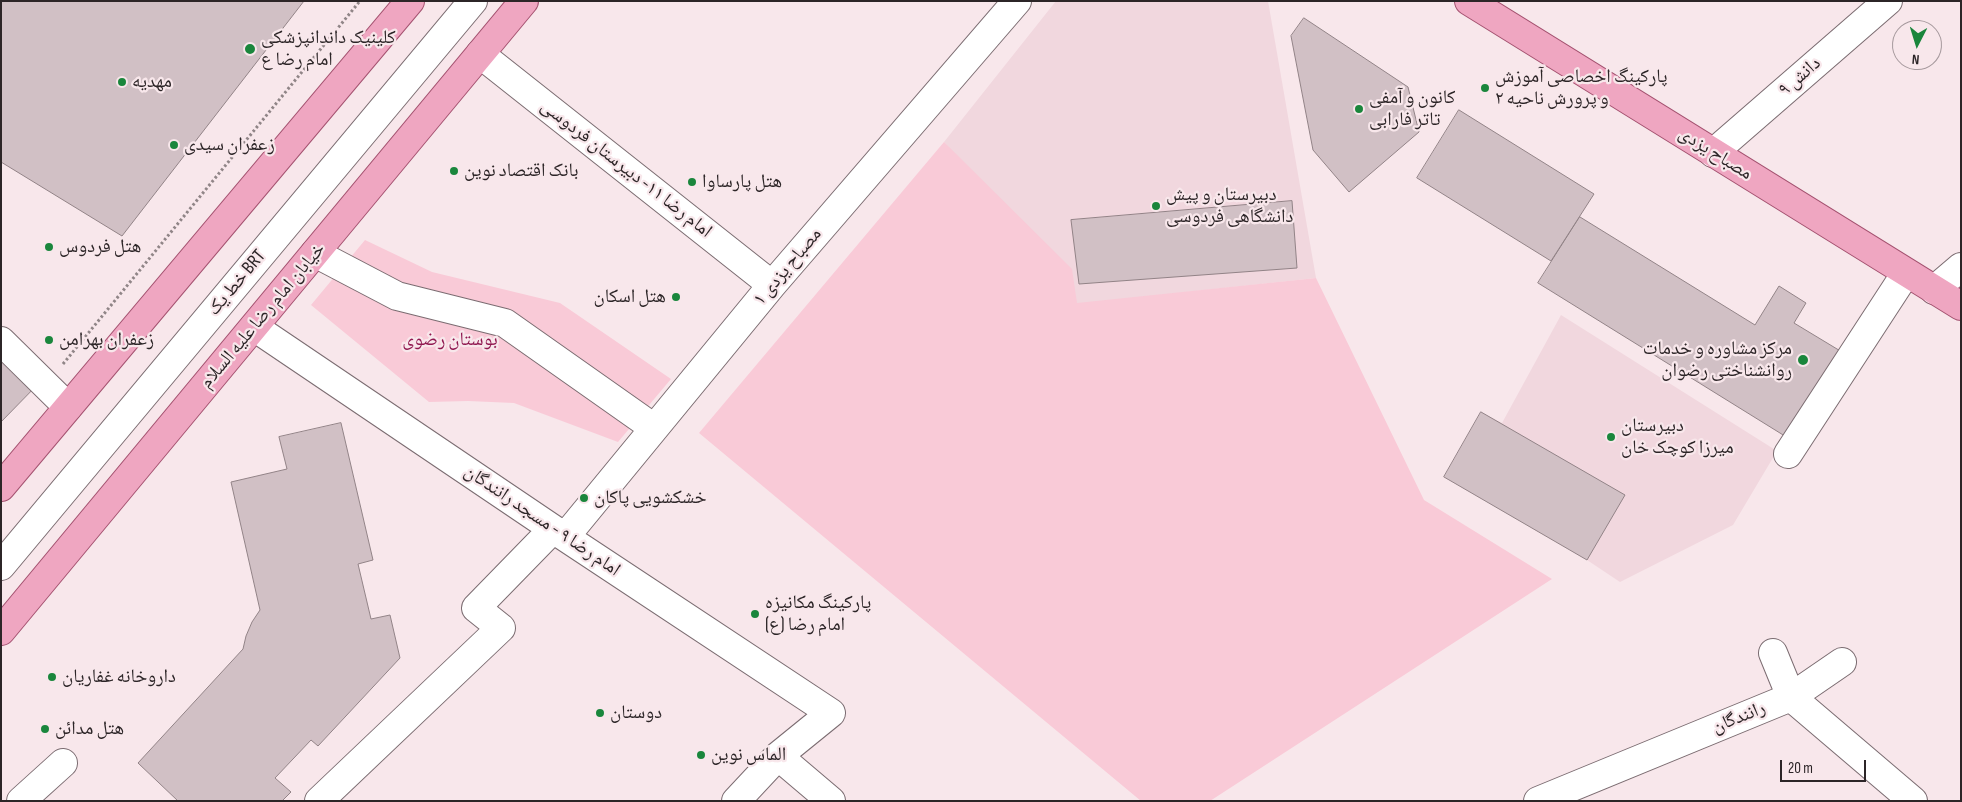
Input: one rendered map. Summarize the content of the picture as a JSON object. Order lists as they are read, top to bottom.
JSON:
{
  "streets": {
    "main road": ["مصباح یزدی", "خیابان امام رضا علیه السلام"],
    "street": [
      "دانش ۹",
      "امام رضا ۱۱- دبیرستان فردوسی",
      "مصباح یزدی ۱",
      "خط یک BRT",
      "امام رضا ۹ - مسجد رانندگان",
      "رانندگان"
    ]
  },
  "crossings": [
    ["دانش ۹", "مصباح یزدی"],
    ["امام رضا ۱۱- دبیرستان فردوسی", "مصباح یزدی ۱"],
    ["امام رضا ۱۱- دبیرستان فردوسی", "خیابان امام رضا علیه السلام"],
    ["مصباح یزدی ۱", "امام رضا ۹ - مسجد رانندگان"],
    ["خیابان امام رضا علیه السلام", "امام رضا ۹ - مسجد رانندگان"]
  ],
  "parks": ["بوستان رضوی"],
  "places": [
    "کلینیک داندانپزشکى امام رضا ع",
    "مهدیه",
    "پارکینگ اخصاصی آموزش و پرورش ناحیه ۲",
    "کانون و آمفی تاتر فارابی",
    "زعفران سیدی",
    "بانک اقتصاد نوین",
    "هتل پارساوا",
    "دبیرستان و پیش دانشگاهی فردوسی",
    "هتل فردوس",
    "هتل اسکان",
    "زعفران بهرامن",
    "مرکز مشاوره و خدمات روانشناختی رضوان",
    "دبیرستان میرزا کوچک خان",
    "خشکشویی پاکان",
    "پارکینگ مکانیزه امام رضا (ع)",
    "داروخانه غفاریان",
    "دوستان",
    "هتل مدائن",
    "الماس نوين"
  ],
  "scale_bar": "20 m",
  "north": "bottom"
}
